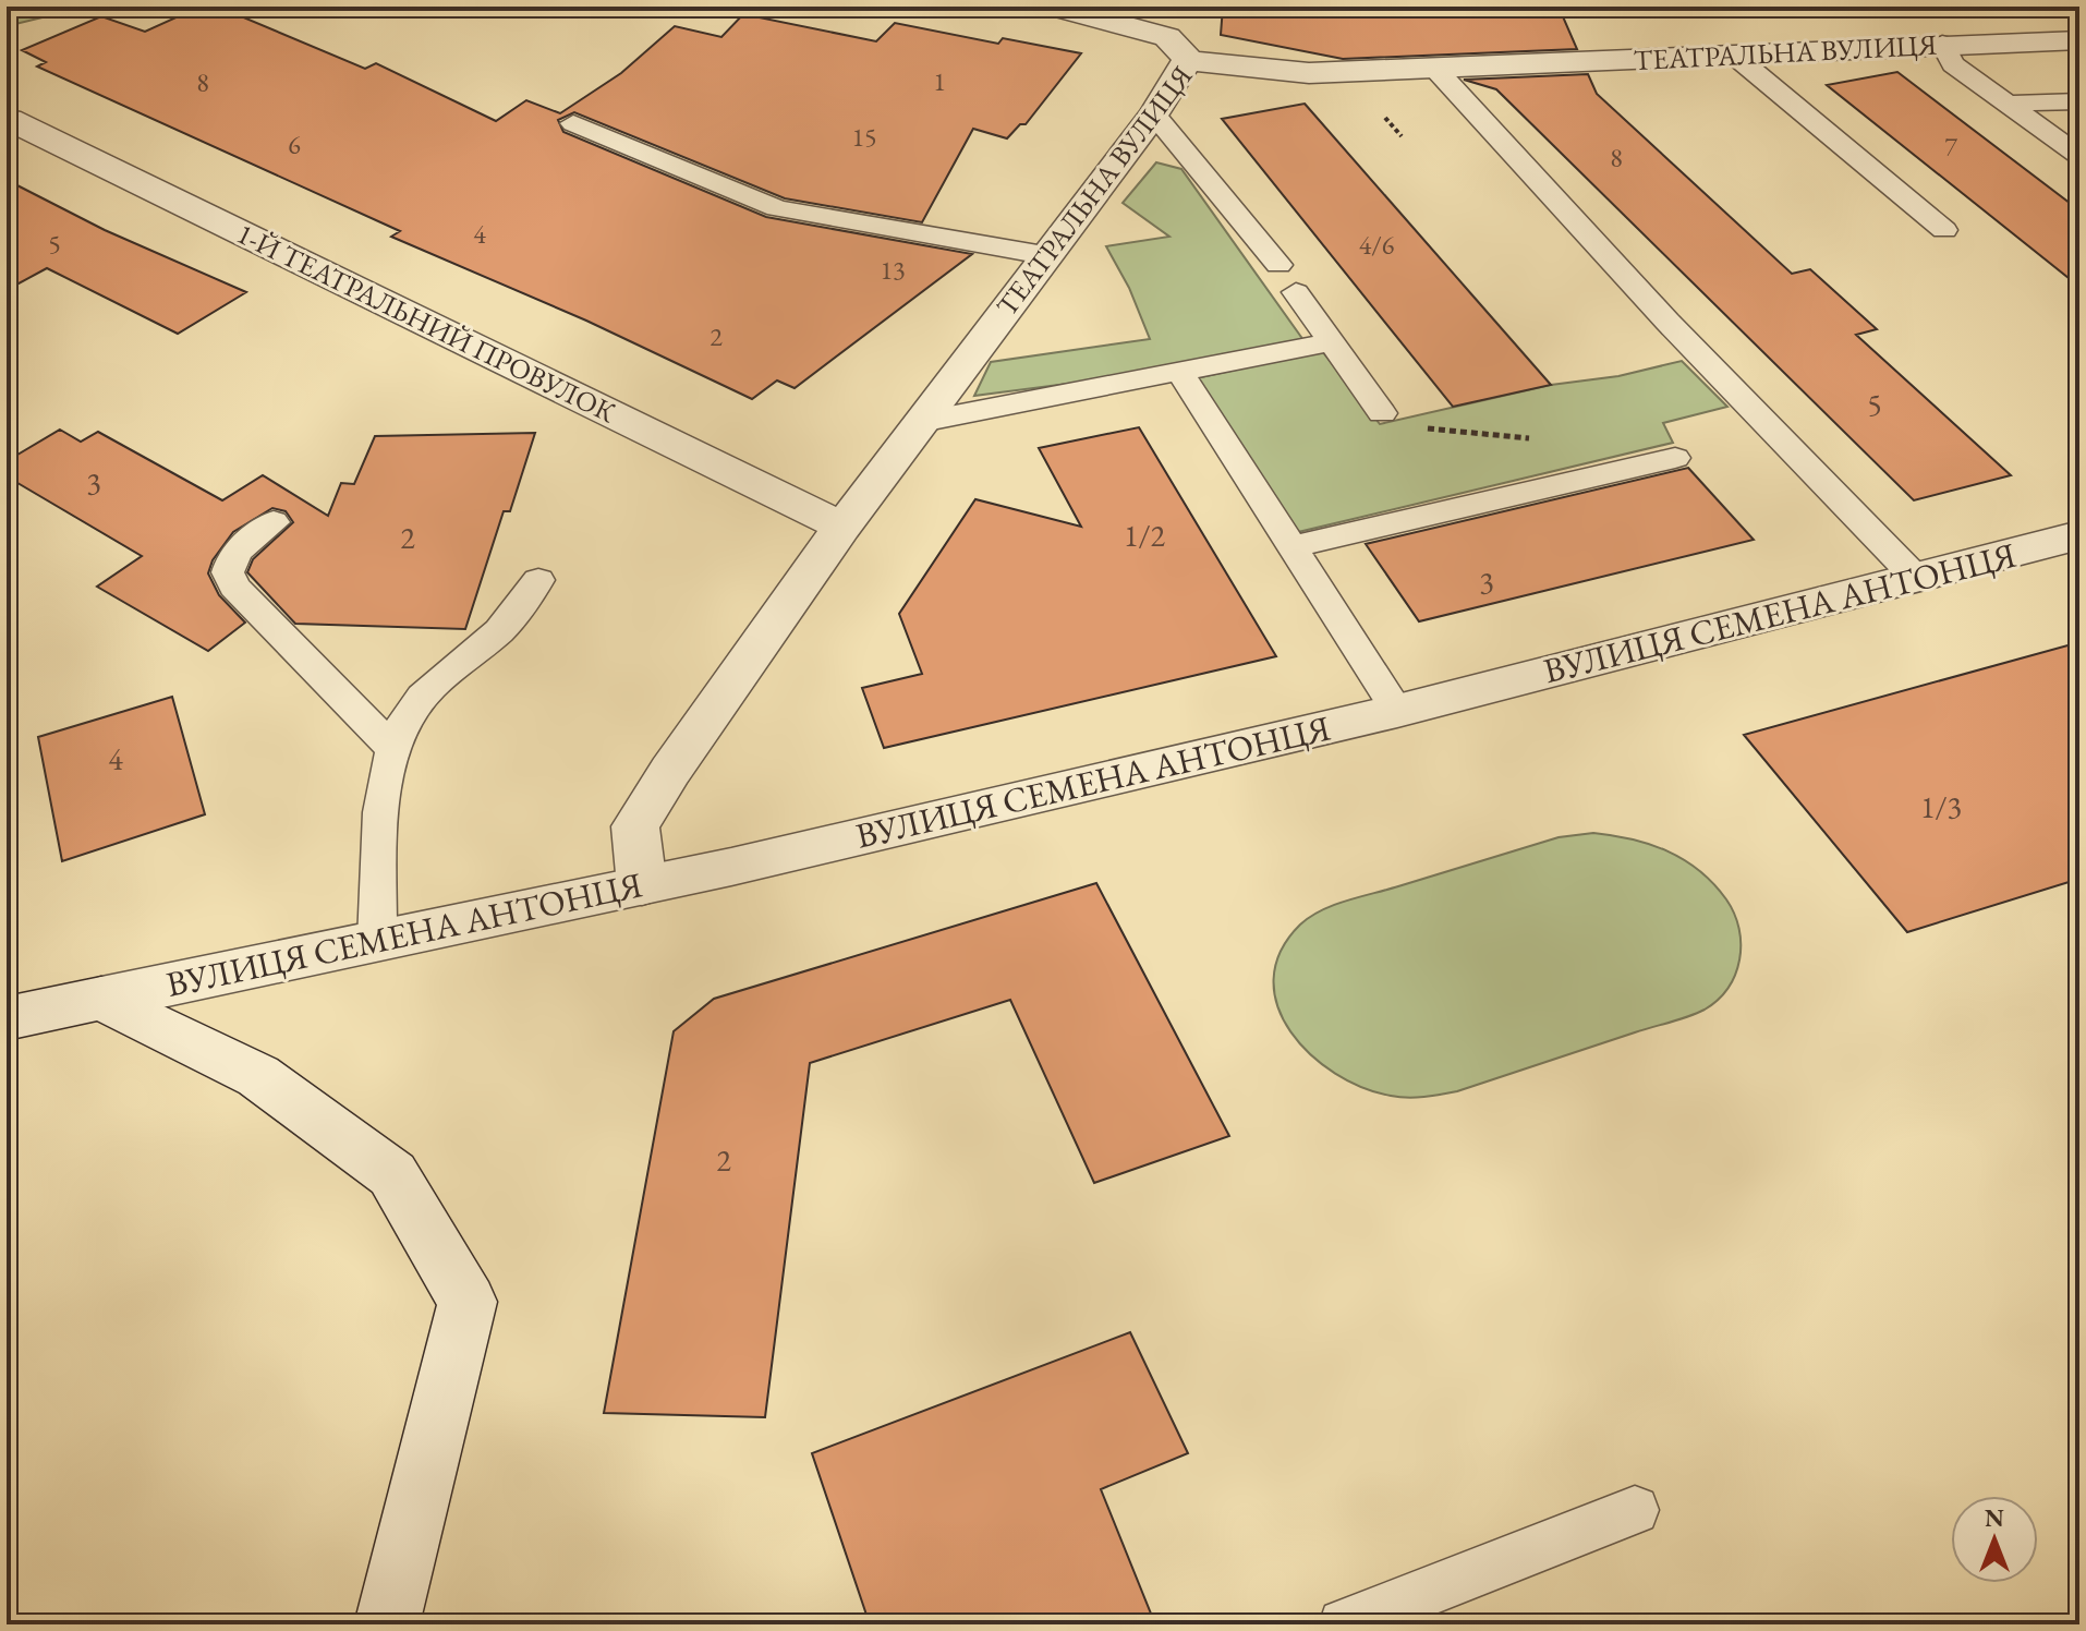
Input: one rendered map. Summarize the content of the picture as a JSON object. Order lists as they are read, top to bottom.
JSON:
{
  "streets": {
    "street": ["ТЕАТРАЛЬНА ВУЛИЦЯ", "1-Й ТЕАТРАЛЬНИЙ ПРОВУЛОК", "ВУЛИЦЯ СЕМЕНА АНТОНЦЯ"]
  },
  "crossings": [
    ["ТЕАТРАЛЬНА ВУЛИЦЯ", "1-Й ТЕАТРАЛЬНИЙ ПРОВУЛОК"],
    ["ТЕАТРАЛЬНА ВУЛИЦЯ", "ВУЛИЦЯ СЕМЕНА АНТОНЦЯ"]
  ],
  "house_numbers": [
    "1",
    "8",
    "15",
    "6",
    "7",
    "8",
    "4",
    "5",
    "4/6",
    "13",
    "2",
    "5",
    "3",
    "1/2",
    "2",
    "3",
    "4",
    "1/3",
    "2"
  ],
  "north": "top"
}
